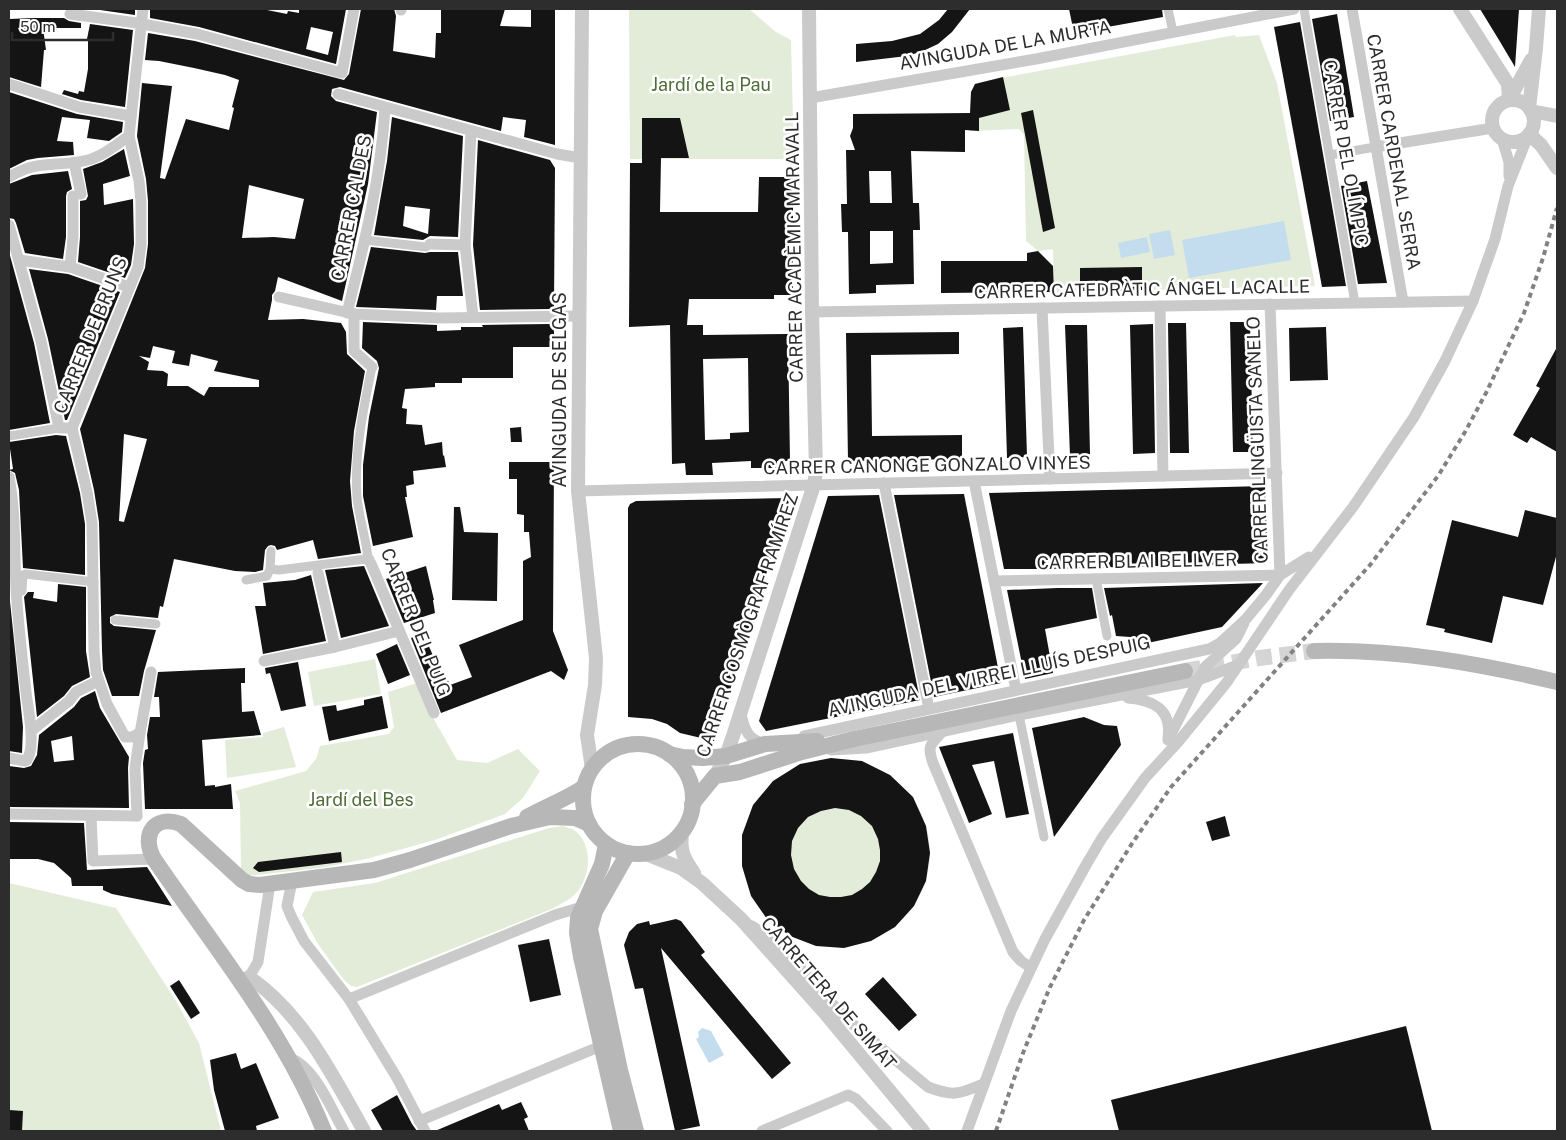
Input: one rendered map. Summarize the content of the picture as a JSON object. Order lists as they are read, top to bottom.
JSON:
{
  "streets": {
    "main road": ["AVINGUDA DEL VIRREI LLUÍS DESPUIG"],
    "street": [
      "AVINGUDA DE LA MURTA",
      "CARRER CARDENAL SERRA",
      "CARRER DEL OLÍMPIC",
      "CARRER CALDES",
      "CARRER ACADÈMIC MARAVALL",
      "CARRER CATEDRÀTIC ÁNGEL LACALLE",
      "CARRER DE BRUNS",
      "AVINGUDA DE SELGAS",
      "CARRER LINGÜISTA SANELO",
      "CARRER CANONGE GONZALO VINYES",
      "CARRER BLAI BELLVER",
      "CARRER DEL PUIG",
      "CARRER COSMÒGRAF RAMÍREZ",
      "CARRETERA DE SIMAT"
    ]
  },
  "crossings": [
    ["AVINGUDA DE LA MURTA", "CARRER ACADÈMIC MARAVALL"],
    ["CARRER CARDENAL SERRA", "CARRER CATEDRÀTIC ÁNGEL LACALLE"],
    ["CARRER DEL OLÍMPIC", "CARRER CATEDRÀTIC ÁNGEL LACALLE"],
    ["CARRER CALDES", "CARRER DEL PUIG"],
    ["CARRER ACADÈMIC MARAVALL", "CARRER CATEDRÀTIC ÁNGEL LACALLE"],
    ["CARRER ACADÈMIC MARAVALL", "CARRER CANONGE GONZALO VINYES"],
    ["CARRER ACADÈMIC MARAVALL", "CARRER COSMÒGRAF RAMÍREZ"],
    ["CARRER CATEDRÀTIC ÁNGEL LACALLE", "CARRER LINGÜISTA SANELO"],
    ["AVINGUDA DE SELGAS", "CARRER CANONGE GONZALO VINYES"],
    ["AVINGUDA DE SELGAS", "AVINGUDA DEL VIRREI LLUÍS DESPUIG"],
    ["AVINGUDA DE SELGAS", "CARRETERA DE SIMAT"],
    ["CARRER LINGÜISTA SANELO", "CARRER CANONGE GONZALO VINYES"],
    ["CARRER LINGÜISTA SANELO", "CARRER BLAI BELLVER"],
    ["CARRER CANONGE GONZALO VINYES", "CARRER COSMÒGRAF RAMÍREZ"],
    ["CARRER COSMÒGRAF RAMÍREZ", "AVINGUDA DEL VIRREI LLUÍS DESPUIG"],
    ["AVINGUDA DEL VIRREI LLUÍS DESPUIG", "CARRETERA DE SIMAT"]
  ],
  "parks": ["Jardí de la Pau", "Jardí del Bes"],
  "scale_bar": "50 m"
}
